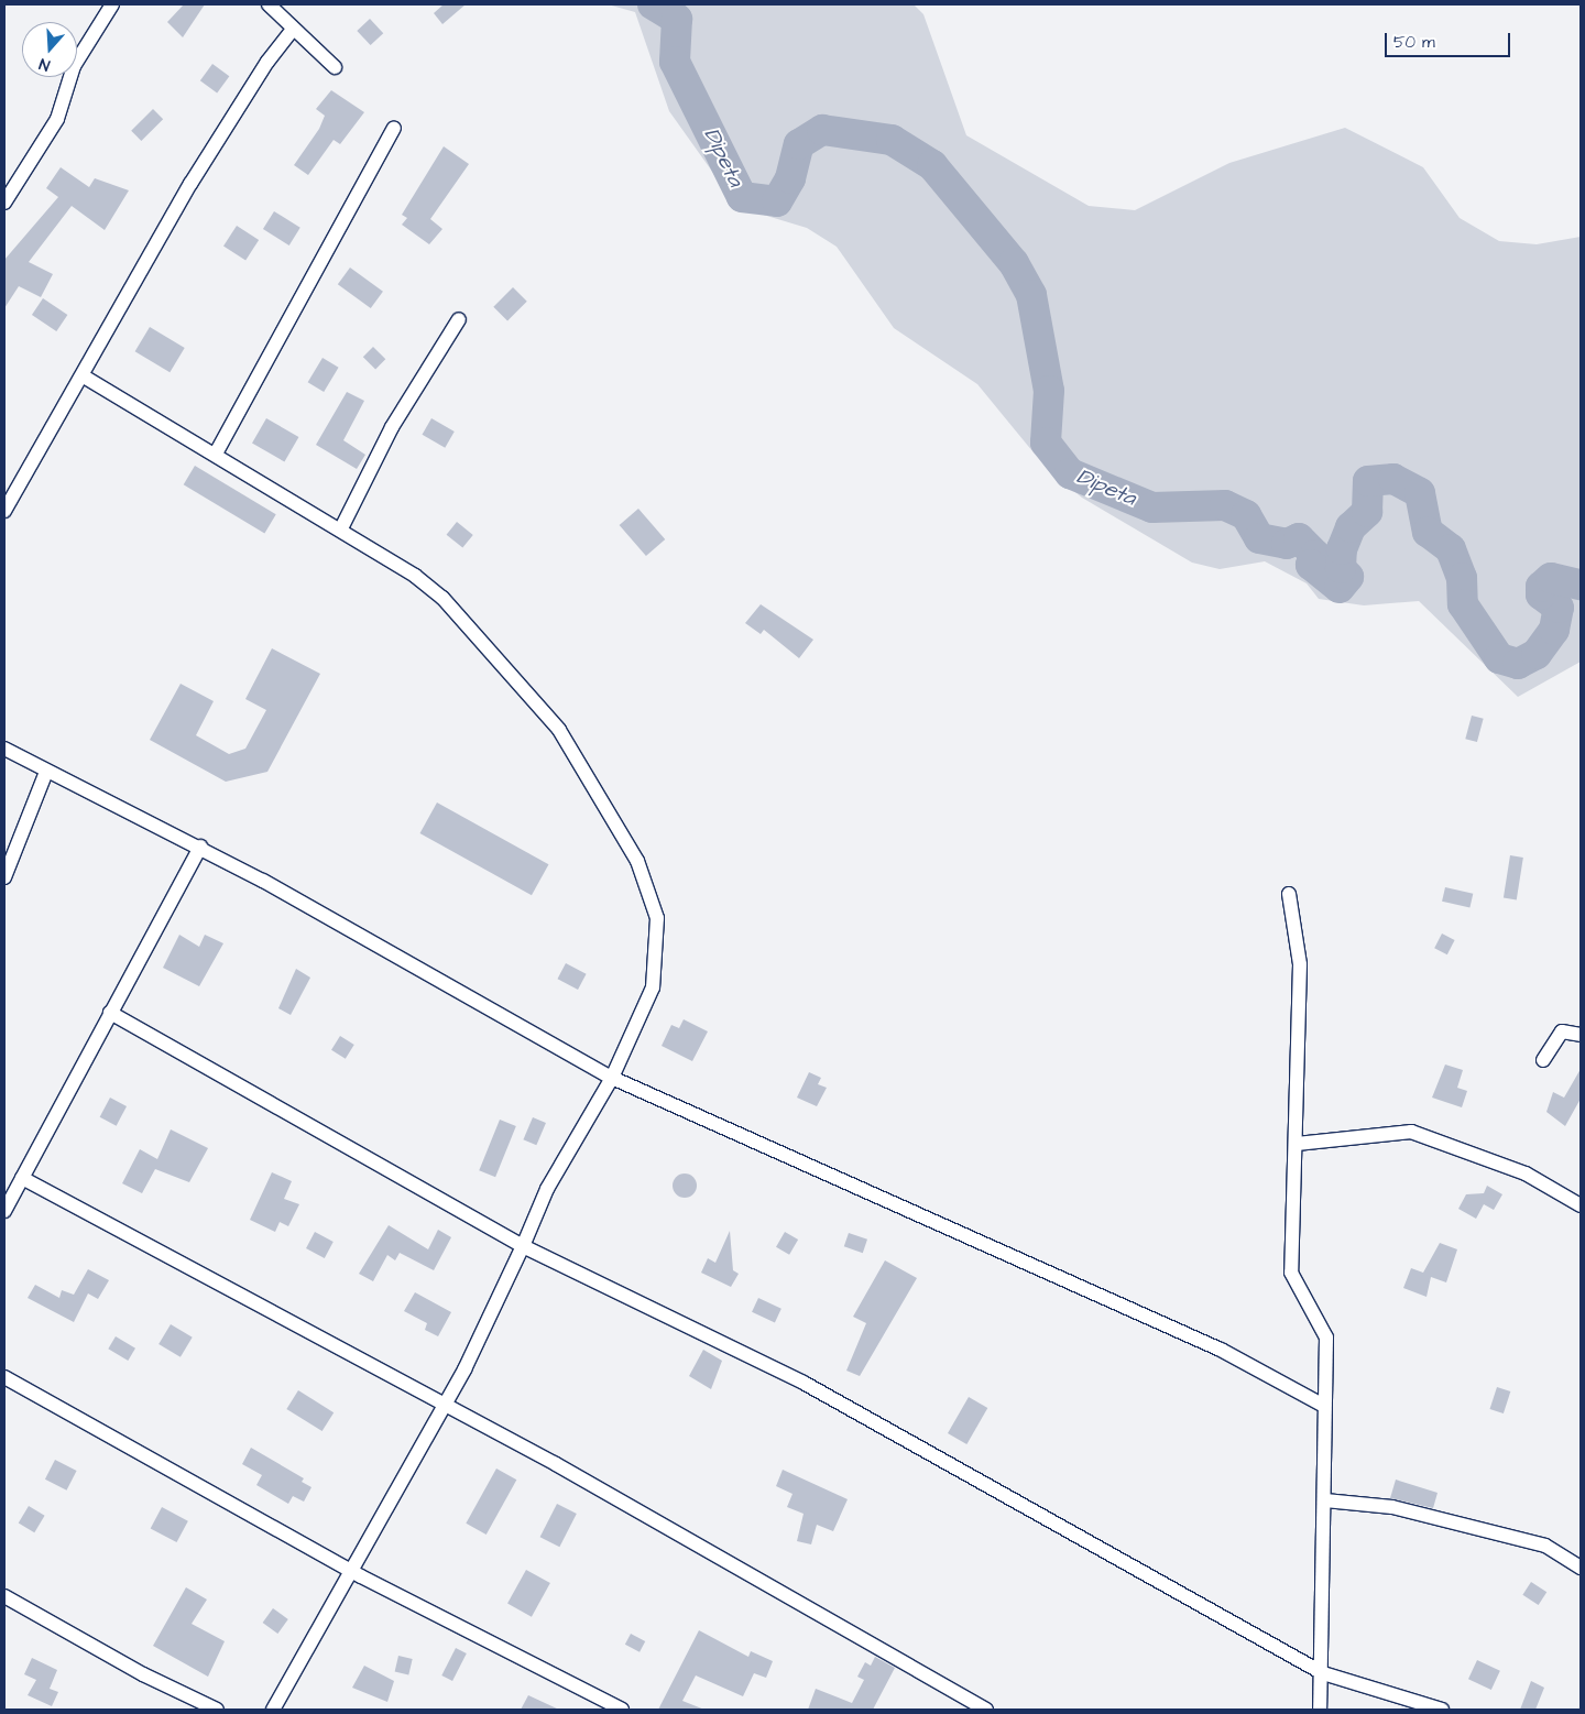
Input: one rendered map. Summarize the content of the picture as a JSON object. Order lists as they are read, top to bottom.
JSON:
{
  "water": ["Dipeta"],
  "scale_bar": "50 m",
  "north": "bottom"
}
